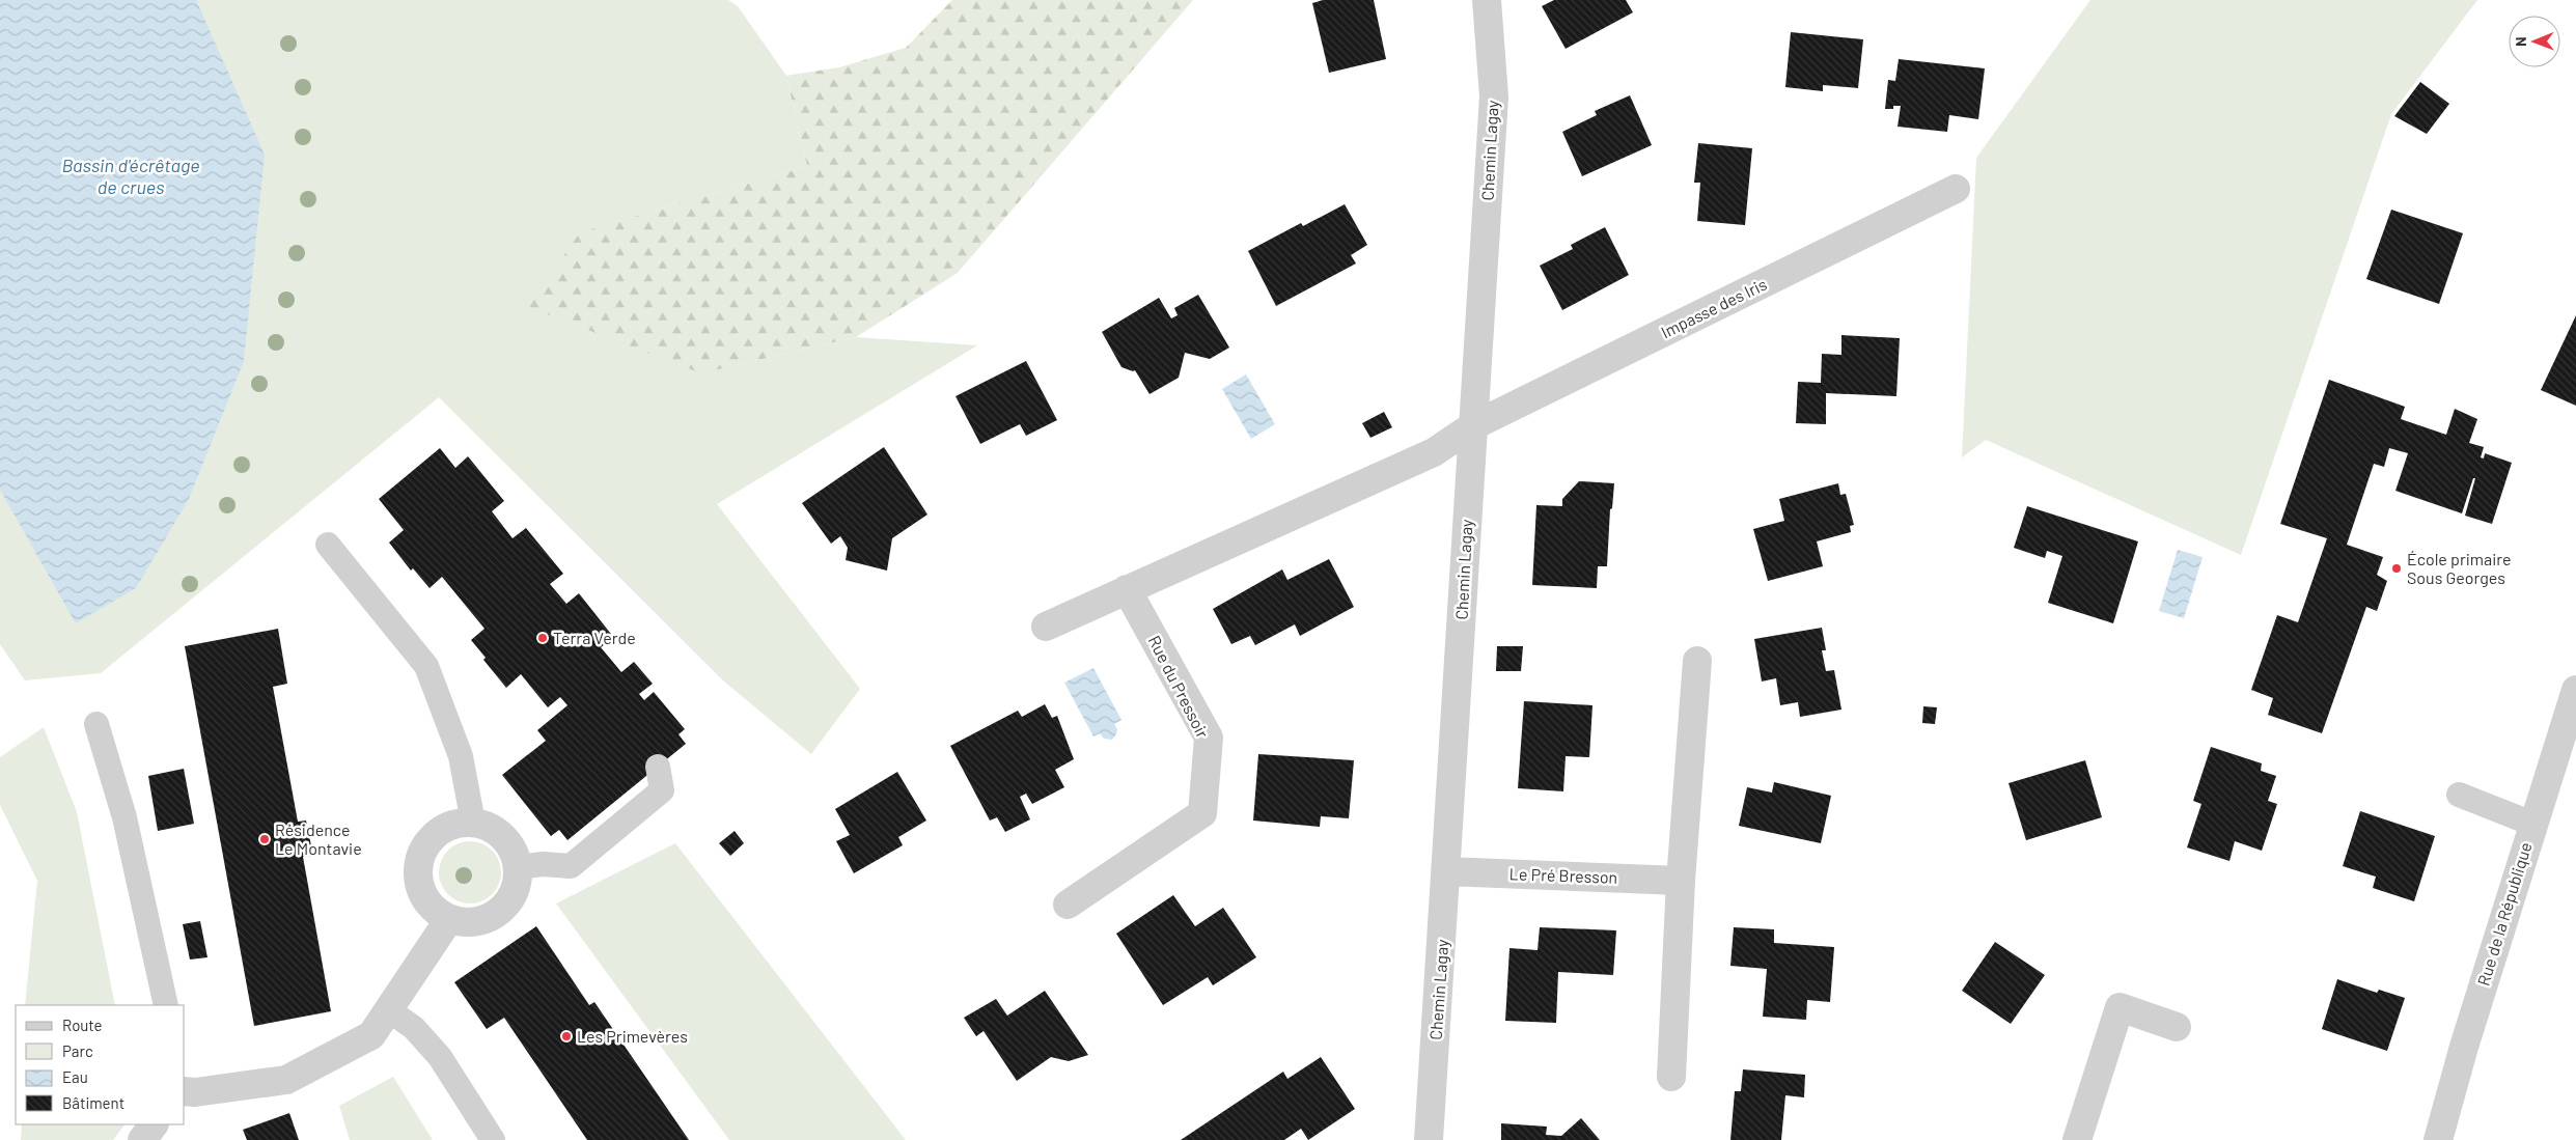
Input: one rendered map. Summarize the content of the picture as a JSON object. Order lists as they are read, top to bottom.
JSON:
{
  "streets": {
    "street": [
      "Chemin Lagay",
      "Impasse des Iris",
      "Rue du Pressoir",
      "Le Pré Bresson",
      "Rue de la République"
    ]
  },
  "crossings": [
    ["Chemin Lagay", "Impasse des Iris"],
    ["Chemin Lagay", "Le Pré Bresson"]
  ],
  "water": ["Bassin d'écrêtage de crues"],
  "places": [
    "École primaire Sous Georges",
    "Terra Verde",
    "Résidence Le Montavie",
    "Les Primevères"
  ],
  "legend": [
    "Route",
    "Parc",
    "Eau",
    "Bâtiment"
  ],
  "north": "left"
}
